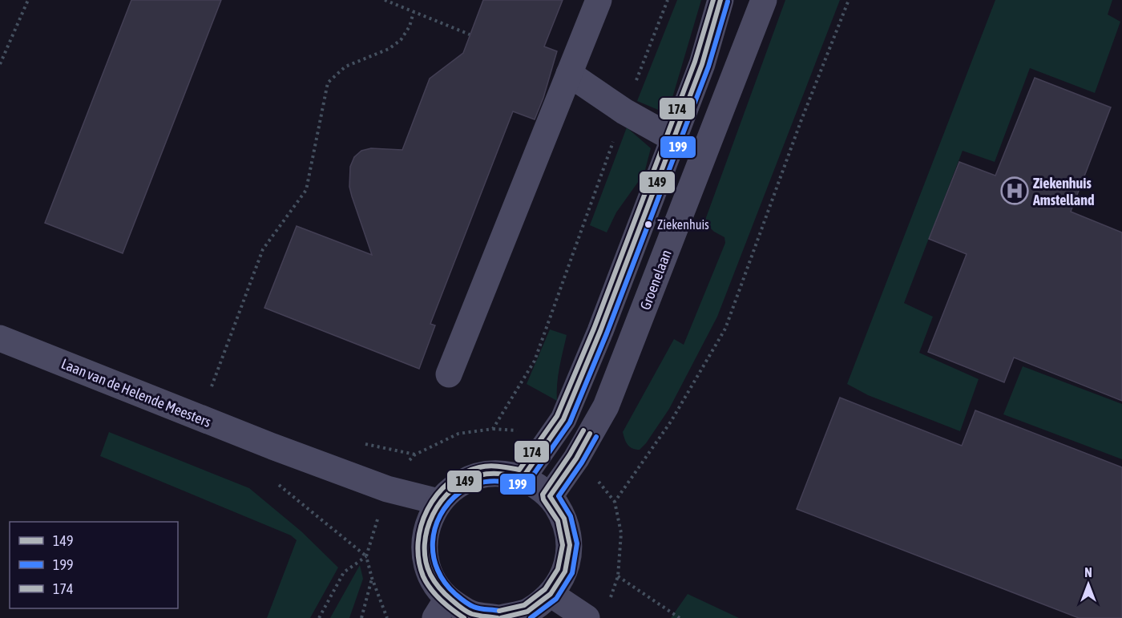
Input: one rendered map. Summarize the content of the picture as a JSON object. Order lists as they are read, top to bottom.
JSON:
{
  "streets": {
    "street": ["Groenelaan", "Laan van de Helende Meesters"]
  },
  "crossings": [
    ["Groenelaan", "Laan van de Helende Meesters"]
  ],
  "places": {
    "hospital": ["Ziekenhuis Amstelland"],
    "other": ["Ziekenhuis"]
  },
  "lines": ["transit line 149", "transit line 174", "transit line 199"],
  "legend": ["149", "199", "174"],
  "north": "top"
}
